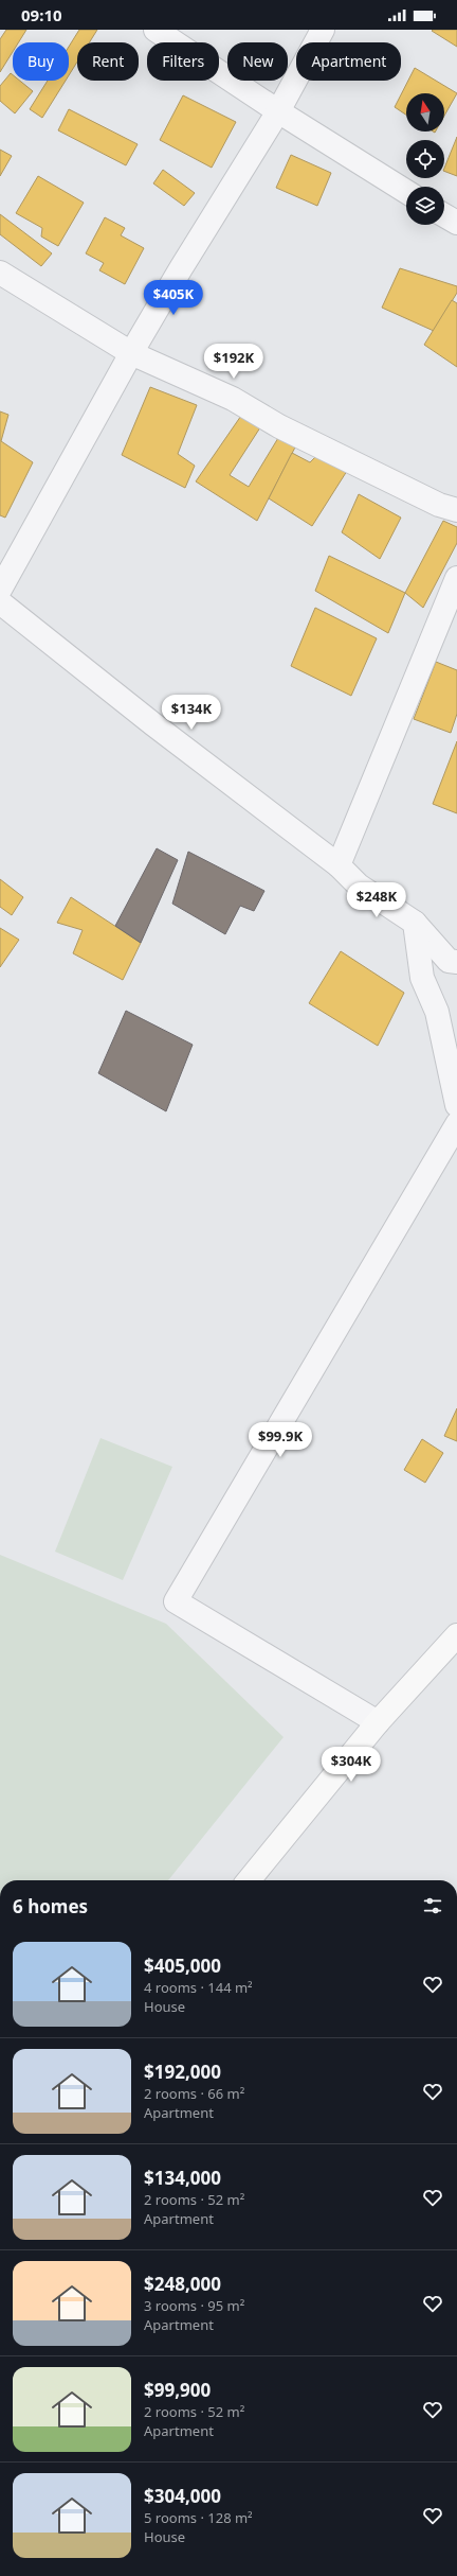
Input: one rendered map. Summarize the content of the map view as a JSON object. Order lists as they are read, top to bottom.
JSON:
{
  "north": "top",
  "page": {
    "status": "09:10",
    "chip": [
      "Buy",
      "Rent",
      "Filters",
      "New",
      "Apartment"
    ],
    "price": [
      "$405K",
      "$192K",
      "$134K",
      "$248K",
      "$99.9K",
      "$304K"
    ],
    "heading": "6 homes",
    "list": [
      {
        "name": "$405,000",
        "note": "4 rooms · 144 m² · House"
      },
      {
        "name": "$192,000",
        "note": "2 rooms · 66 m² · Apartment"
      },
      {
        "name": "$134,000",
        "note": "2 rooms · 52 m² · Apartment"
      },
      {
        "name": "$248,000",
        "note": "3 rooms · 95 m² · Apartment"
      },
      {
        "name": "$99,900",
        "note": "2 rooms · 52 m² · Apartment"
      },
      {
        "name": "$304,000",
        "note": "5 rooms · 128 m² · House"
      }
    ]
  }
}
